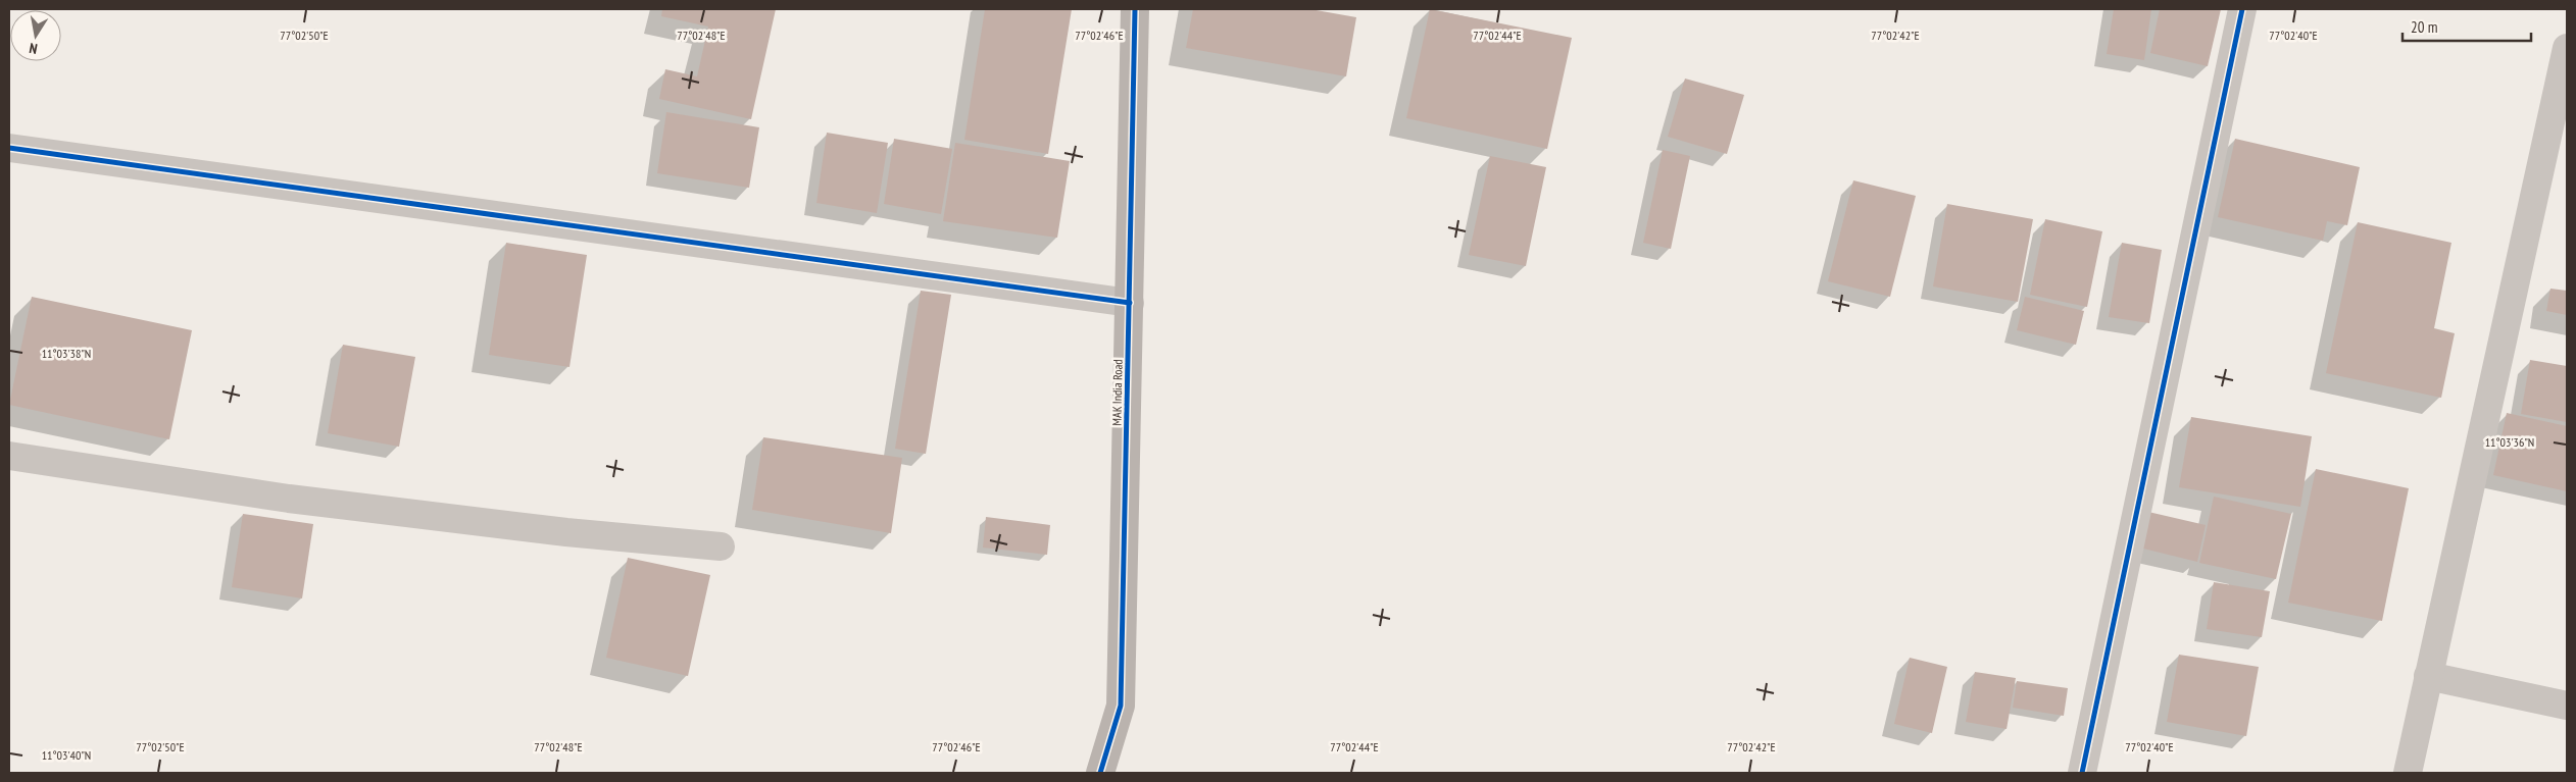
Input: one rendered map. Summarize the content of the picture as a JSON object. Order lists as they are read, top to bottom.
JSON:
{
  "streets": {
    "street": ["MAK India Road"]
  },
  "scale_bar": "20 m",
  "north": "bottom",
  "coordinates": [
    "77°02'50\"E",
    "77°02'48\"E",
    "77°02'46\"E",
    "77°02'44\"E",
    "77°02'42\"E",
    "77°02'40\"E",
    "11°03'38\"N",
    "11°03'36\"N",
    "11°03'40\"N"
  ]
}
